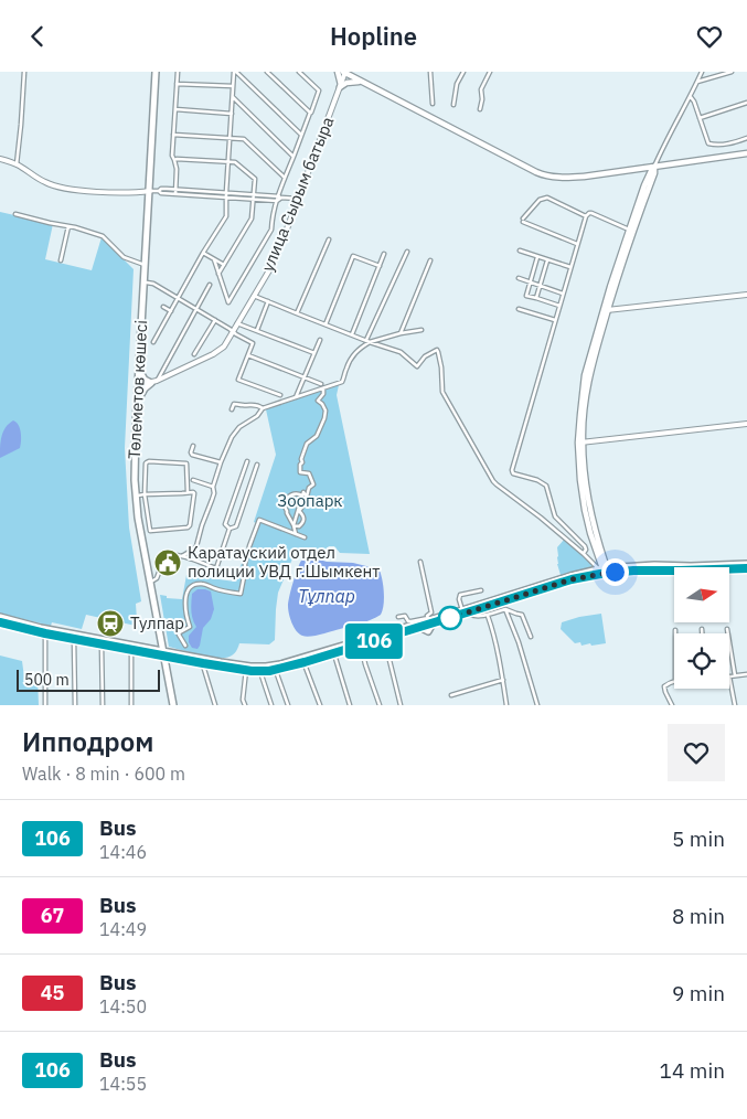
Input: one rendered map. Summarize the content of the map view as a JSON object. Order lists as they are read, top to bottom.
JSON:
{
  "streets": {
    "main road": ["Төлеметов көшесі"],
    "street": ["улица Сырым батыра"]
  },
  "crossings": [
    ["улица Сырым батыра", "Төлеметов көшесі"]
  ],
  "water": ["Тұлпар"],
  "parks": ["Зоопарк"],
  "places": {
    "public building": ["Каратауский отдел полиции УВД г.Шымкент"],
    "station": ["Тулпар"]
  },
  "lines": ["bus line 106"],
  "scale_bar": "500 m",
  "north": "right",
  "page": {
    "header": "Hopline",
    "on_map": "106",
    "scale": "500 m",
    "heading": ["Ипподром", "Walk · 8 min · 600 m"],
    "list": [
      {
        "mark": "106",
        "name": "Bus",
        "note": "14:46",
        "value": "5 min"
      },
      {
        "mark": "67",
        "name": "Bus",
        "note": "14:49",
        "value": "8 min"
      },
      {
        "mark": "45",
        "name": "Bus",
        "note": "14:50",
        "value": "9 min"
      },
      {
        "mark": "106",
        "name": "Bus",
        "note": "14:55",
        "value": "14 min"
      }
    ]
  }
}
